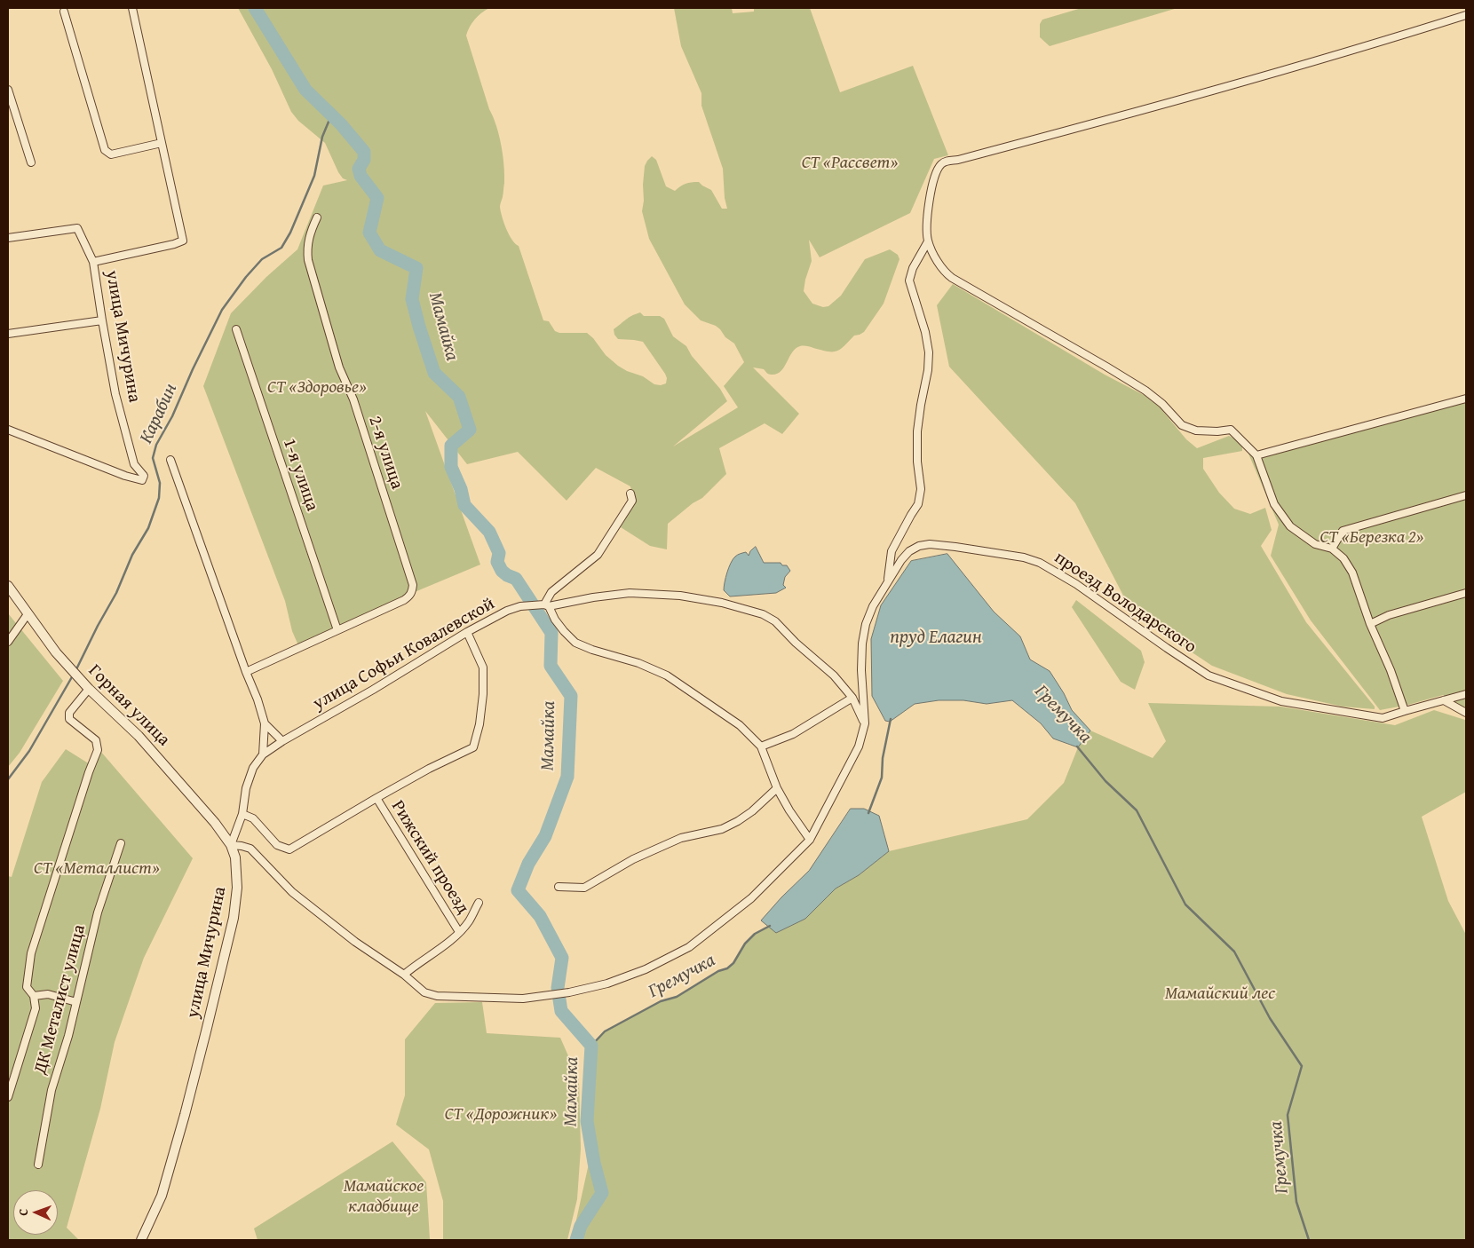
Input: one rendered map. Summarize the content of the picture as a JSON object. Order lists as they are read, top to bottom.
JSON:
{
  "streets": {
    "street": [
      "улица Мичурина",
      "2-я улица",
      "1-я улица",
      "проезд Володарского",
      "улица Софьи Ковалевской",
      "Горная улица",
      "Рижский проезд",
      "ДК Металист улица"
    ]
  },
  "crossings": [
    ["улица Мичурина", "проезд Володарского"],
    ["улица Мичурина", "Горная улица"],
    ["2-я улица", "1-я улица"],
    ["проезд Володарского", "улица Софьи Ковалевской"],
    ["проезд Володарского", "Горная улица"],
    ["улица Софьи Ковалевской", "Рижский проезд"],
    ["Горная улица", "ДК Металист улица"]
  ],
  "water": [
    "Мамайка",
    "Карабин",
    "пруд Елагин",
    "Гремучка"
  ],
  "parks": [
    "СТ «Рассвет»",
    "СТ «Здоровье»",
    "СТ «Березка 2»",
    "СТ «Металлист»",
    "Мамайский лес",
    "СТ «Дорожник»",
    "Мамайское кладбище"
  ],
  "north": "left"
}
